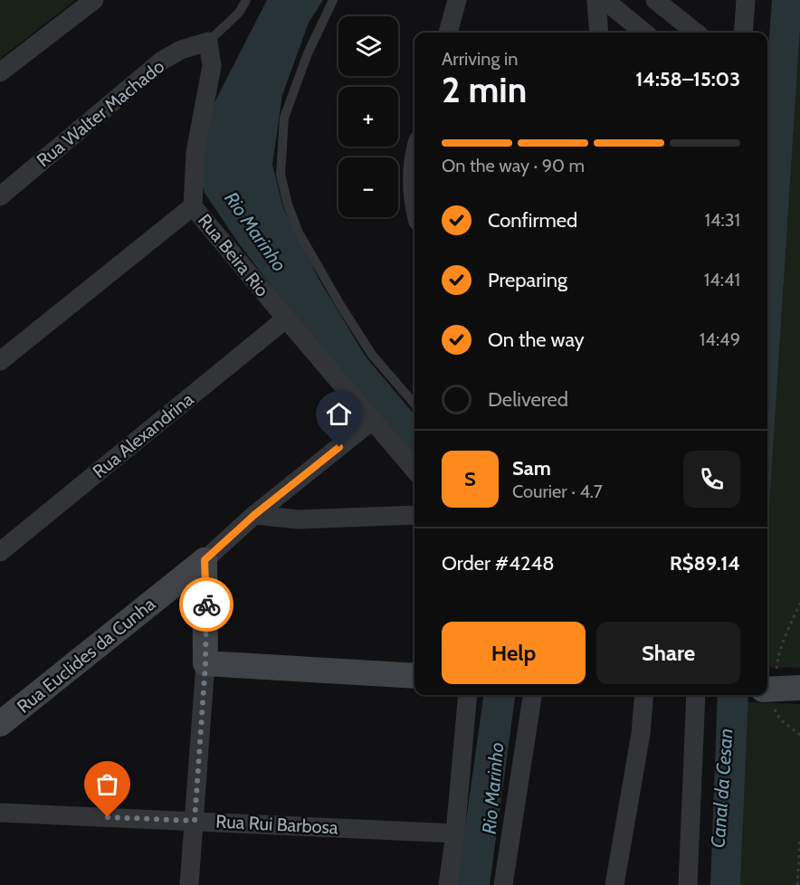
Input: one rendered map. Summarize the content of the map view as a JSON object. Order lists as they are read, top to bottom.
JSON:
{
  "streets": {
    "street": [
      "Rua Walter Machado",
      "Rua Beira Rio",
      "Rua Alexandrina",
      "Rua Euclides da Cunha",
      "Rua Rui Barbosa"
    ]
  },
  "crossings": [
    ["Rua Walter Machado", "Rua Beira Rio"],
    ["Rua Beira Rio", "Rua Alexandrina"],
    ["Rua Beira Rio", "Rua Euclides da Cunha"]
  ],
  "water": ["Rio Marinho", "Canal da Cesan"],
  "page": {
    "map_buttons": ["+", "−"],
    "heading": ["2 min", "Arriving in", "14:58–15:03"],
    "panel": [
      "Sam",
      "Courier · 4.7",
      "Order #4248",
      "R$89.14"
    ],
    "bar": "On the way · 90 m",
    "list": [
      ["Confirmed", "14:31"],
      ["Preparing", "14:41"],
      ["On the way", "14:49"],
      "Delivered"
    ],
    "round": "S",
    "buttons": ["Help", "Share"]
  }
}
